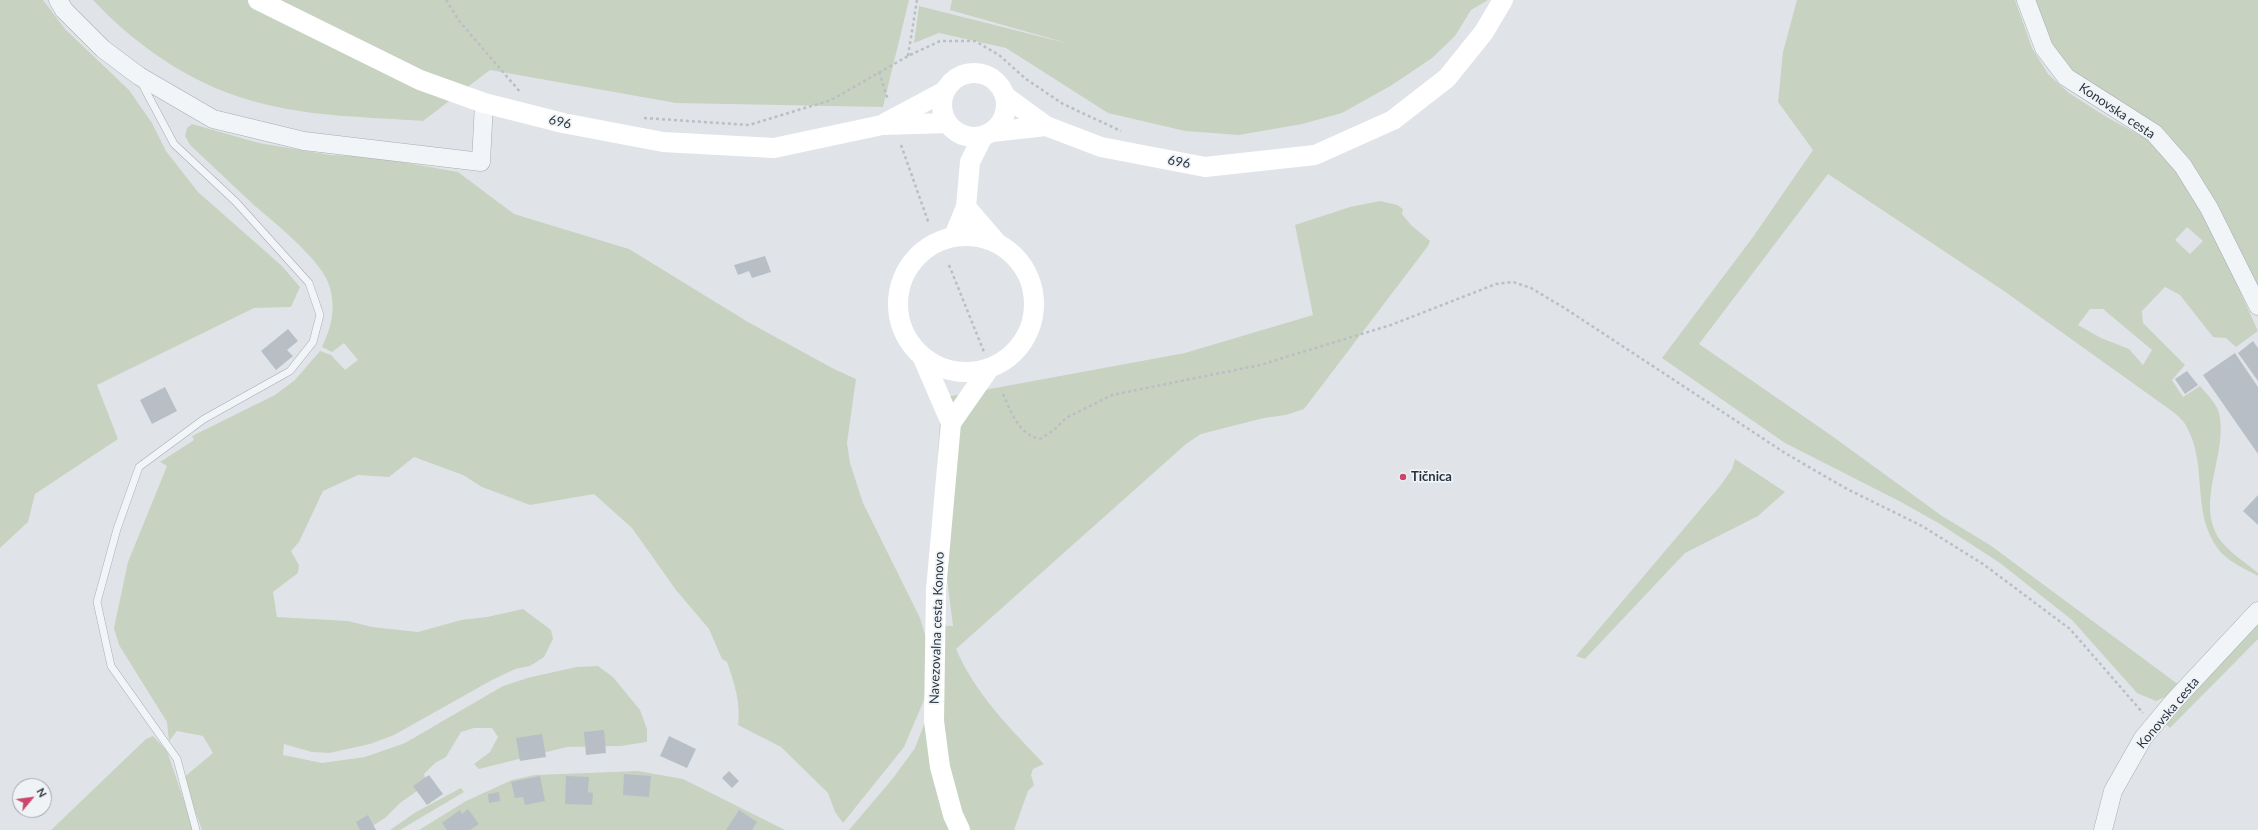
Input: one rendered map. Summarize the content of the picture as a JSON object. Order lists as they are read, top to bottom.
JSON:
{
  "streets": {
    "main road": ["696", "Navezovalna cesta Konovo"],
    "street": ["Konovska cesta"]
  },
  "places": ["Tičnica"],
  "north": "top right"
}
